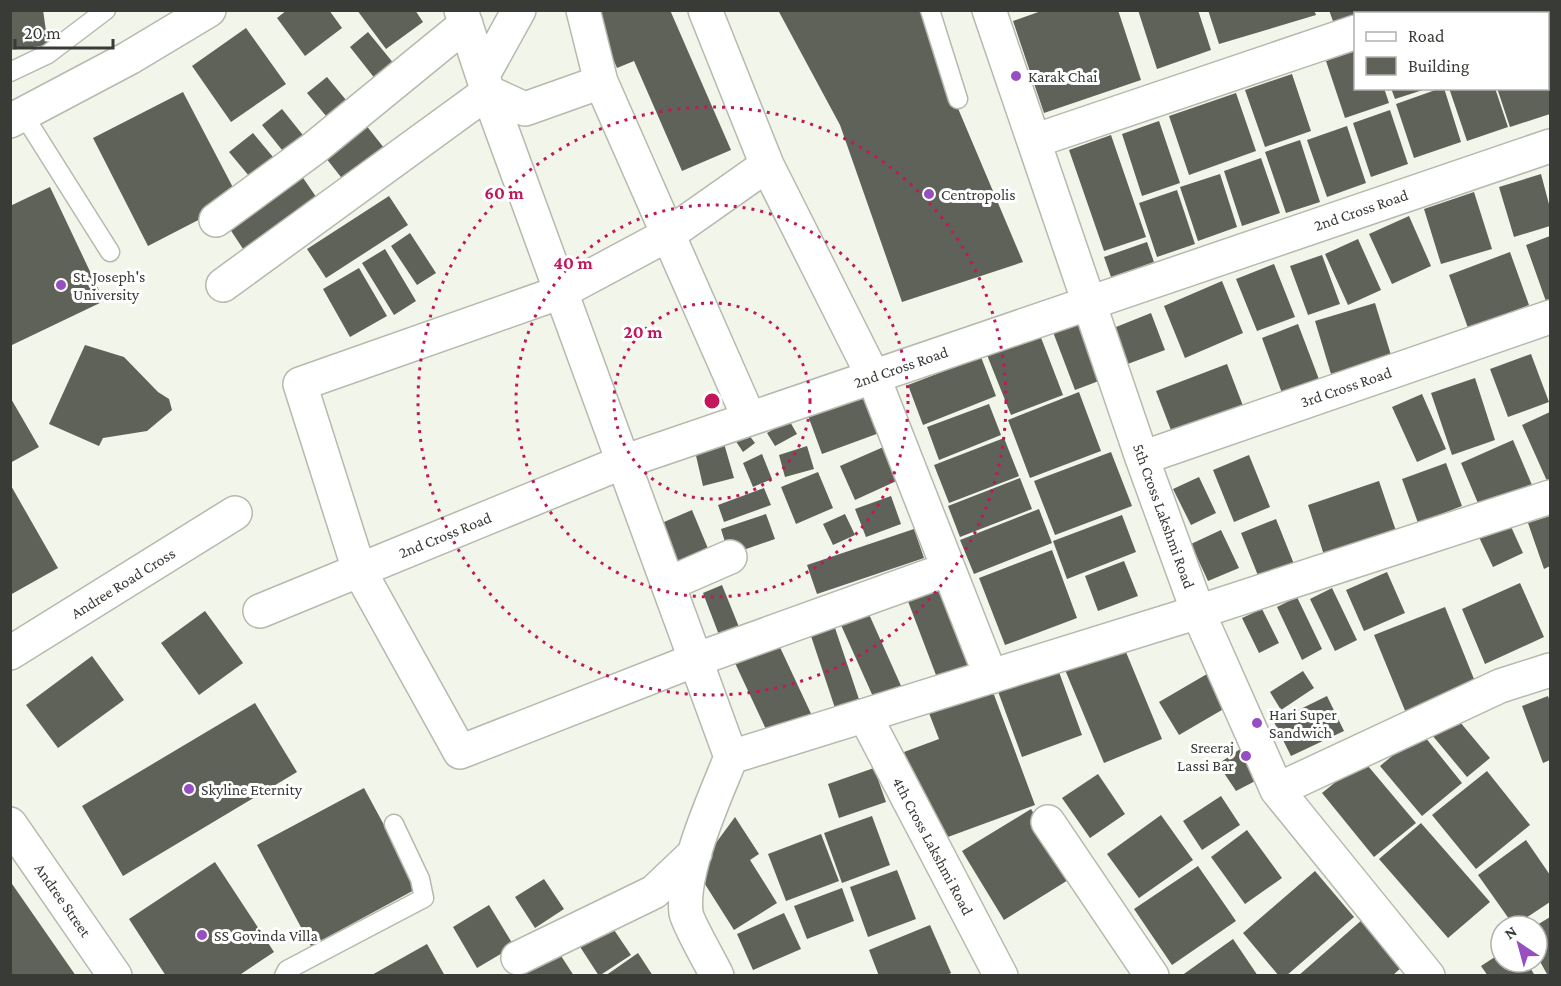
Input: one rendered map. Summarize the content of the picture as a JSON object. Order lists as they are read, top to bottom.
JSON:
{
  "streets": {
    "street": [
      "2nd Cross Road",
      "3rd Cross Road",
      "5th Cross Lakshmi Road",
      "Andree Road Cross",
      "4th Cross Lakshmi Road",
      "Andree Street"
    ]
  },
  "crossings": [
    ["2nd Cross Road", "5th Cross Lakshmi Road"],
    ["3rd Cross Road", "5th Cross Lakshmi Road"]
  ],
  "places": [
    "Karak Chai",
    "Centropolis",
    "St. Joseph's University",
    "Hari Super Sandwich",
    "Sreeraj Lassi Bar",
    "Skyline Eternity",
    "SS Govinda Villa"
  ],
  "legend": ["Road", "Building"],
  "scale_bar": "20 m",
  "north": "top left",
  "rings": ["60 m", "40 m", "20 m"]
}
